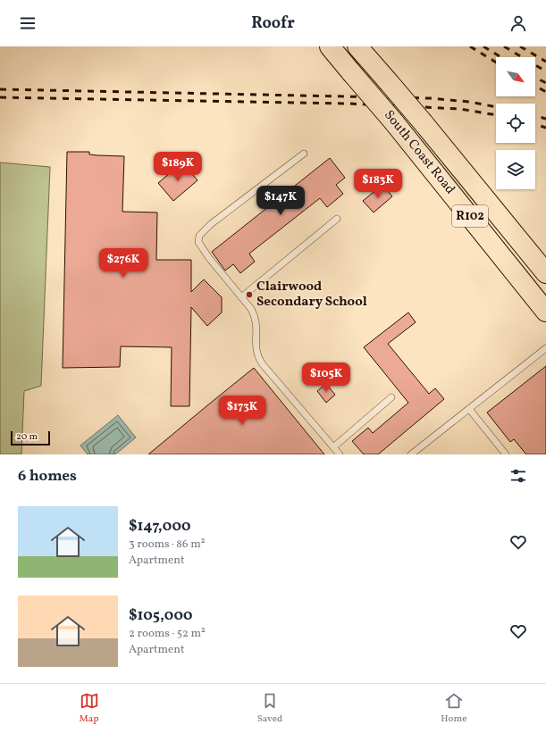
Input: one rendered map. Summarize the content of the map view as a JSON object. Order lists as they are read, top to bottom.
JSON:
{
  "streets": {
    "highway": ["South Coast Road", "R102"]
  },
  "places": ["Clairwood Secondary School"],
  "scale_bar": "20 m",
  "north": "bottom right",
  "page": {
    "header": "Roofr",
    "price": [
      "$189K",
      "$183K",
      "$147K",
      "$276K",
      "$105K",
      "$173K"
    ],
    "scale": "20 m",
    "heading": "6 homes",
    "list": [
      {
        "name": "$147,000",
        "note": "3 rooms · 86 m² · Apartment"
      },
      {
        "name": "$105,000",
        "note": "2 rooms · 52 m² · Apartment"
      }
    ],
    "tabs": ["Map", "Saved", "Home"]
  }
}
